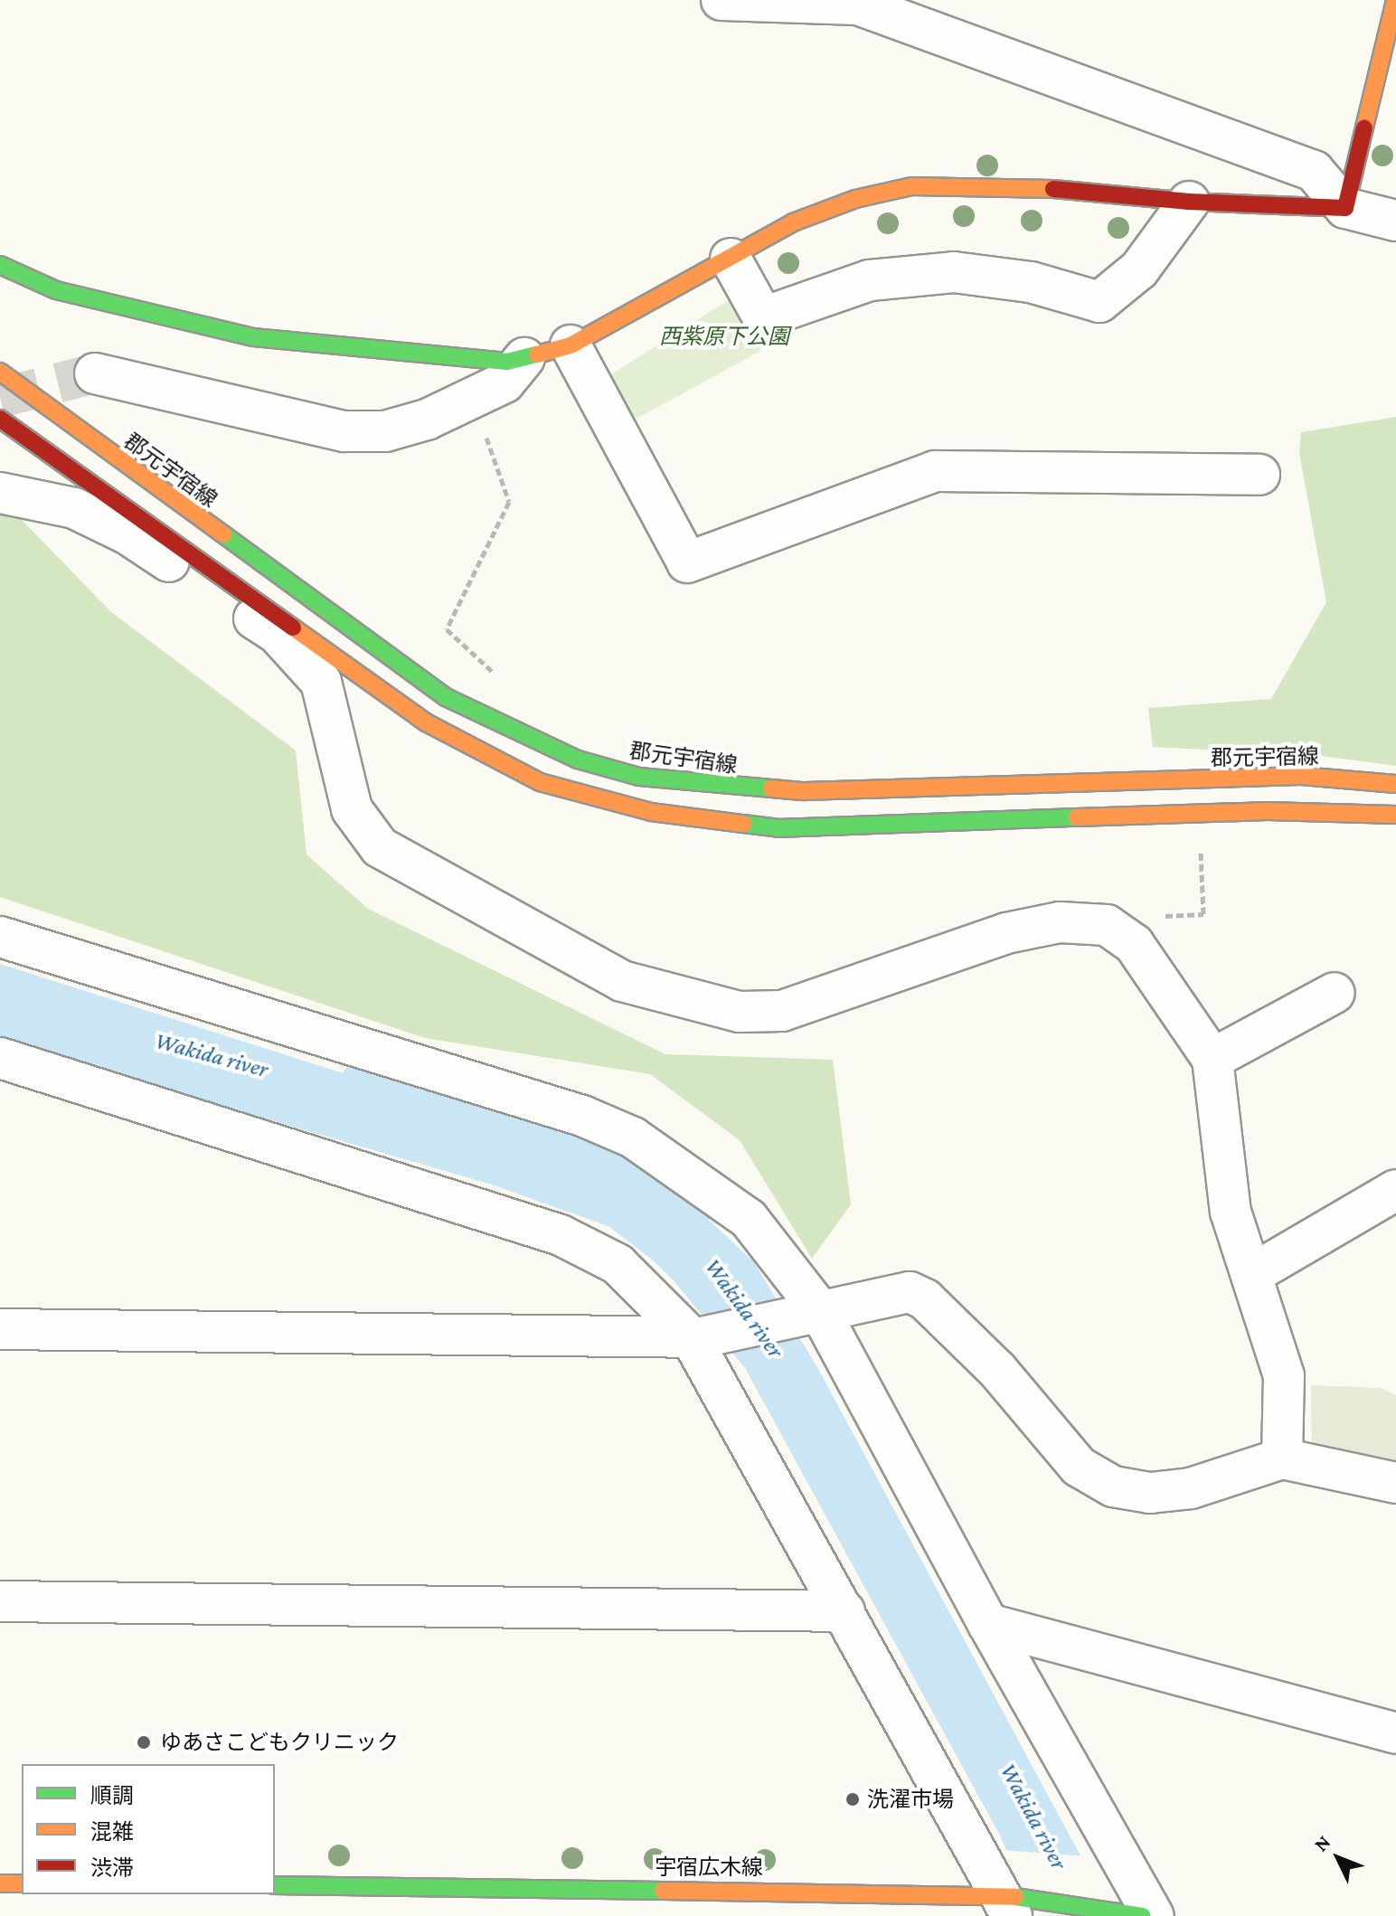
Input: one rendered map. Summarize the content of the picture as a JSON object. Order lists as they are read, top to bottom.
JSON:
{
  "streets": {
    "street": ["郡元宇宿線", "宇宿広木線"]
  },
  "water": ["Wakida river"],
  "parks": ["西紫原下公園"],
  "places": ["ゆあさこどもクリニック", "洗濯市場"],
  "legend": ["順調", "混雑", "渋滞"],
  "north": "top left"
}
